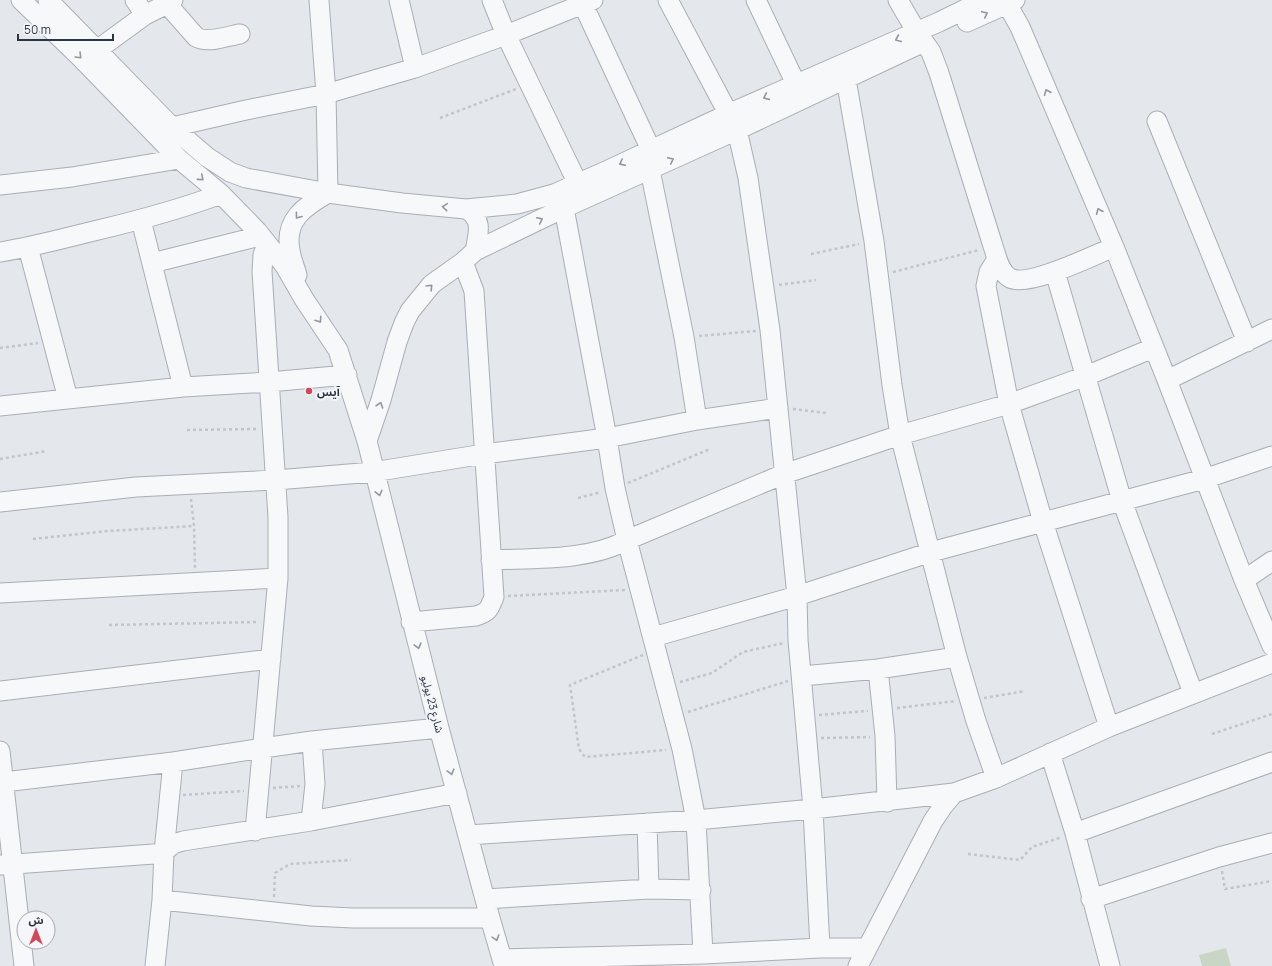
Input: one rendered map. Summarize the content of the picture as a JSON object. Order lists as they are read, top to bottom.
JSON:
{
  "streets": {
    "street": ["شارع 23 يوليو"]
  },
  "places": ["آيس"],
  "scale_bar": "50 m",
  "north": "top"
}
